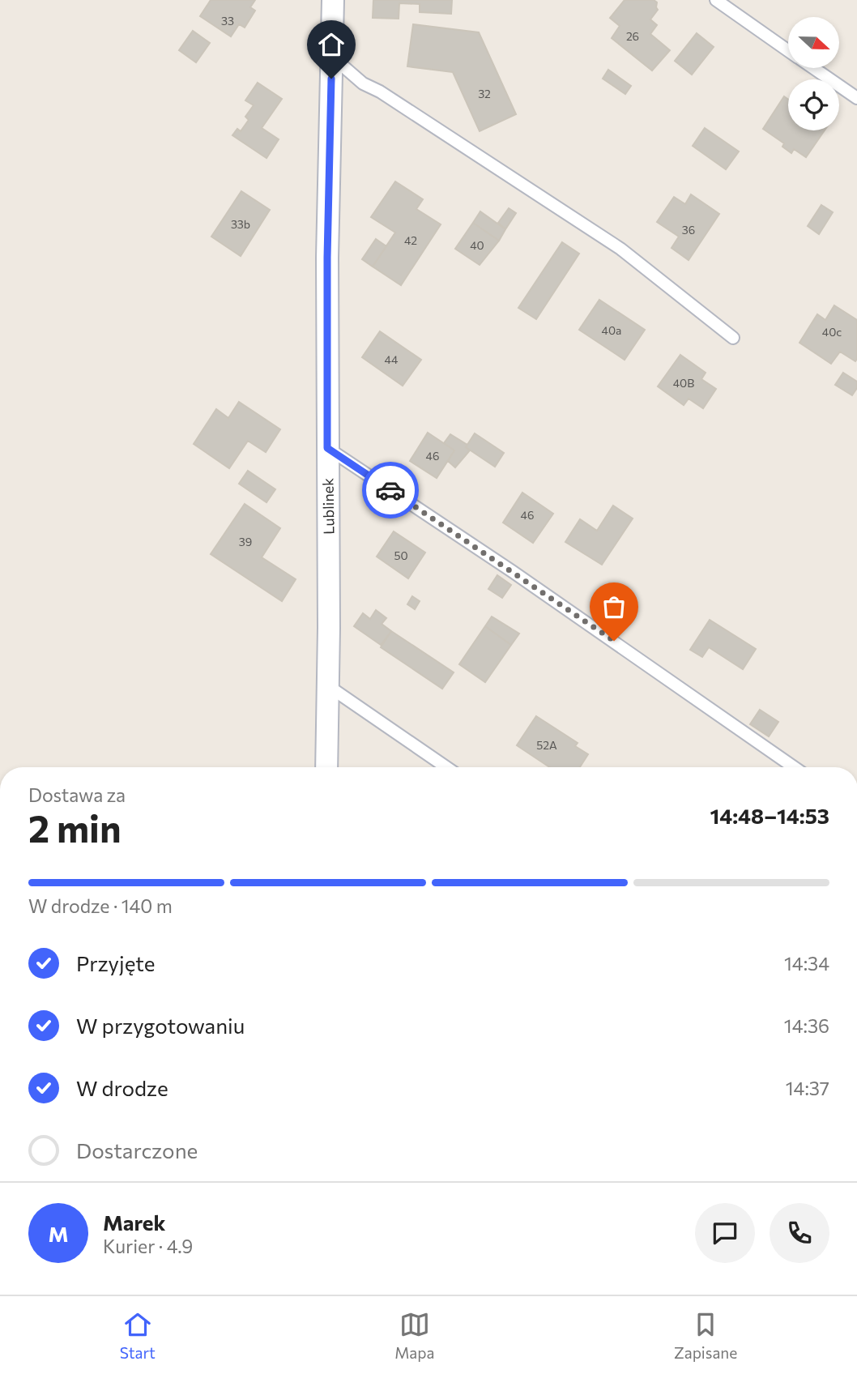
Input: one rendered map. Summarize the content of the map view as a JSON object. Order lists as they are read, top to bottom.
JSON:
{
  "streets": {
    "street": ["Lublinek"]
  },
  "house_numbers": [
    "33",
    "26",
    "32",
    "33b",
    "36",
    "42",
    "40",
    "40a",
    "40c",
    "44",
    "40B",
    "46",
    "46",
    "39",
    "50",
    "52A"
  ],
  "north": "right",
  "page": {
    "heading": ["2 min", "Dostawa za", "14:48–14:53"],
    "panel": ["Marek", "Kurier · 4.9"],
    "bar": "W drodze · 140 m",
    "list": [
      ["Przyjęte", "14:34"],
      ["W przygotowaniu", "14:36"],
      ["W drodze", "14:37"],
      "Dostarczone"
    ],
    "round": "M",
    "tabs": ["Start", "Mapa", "Zapisane"]
  }
}
